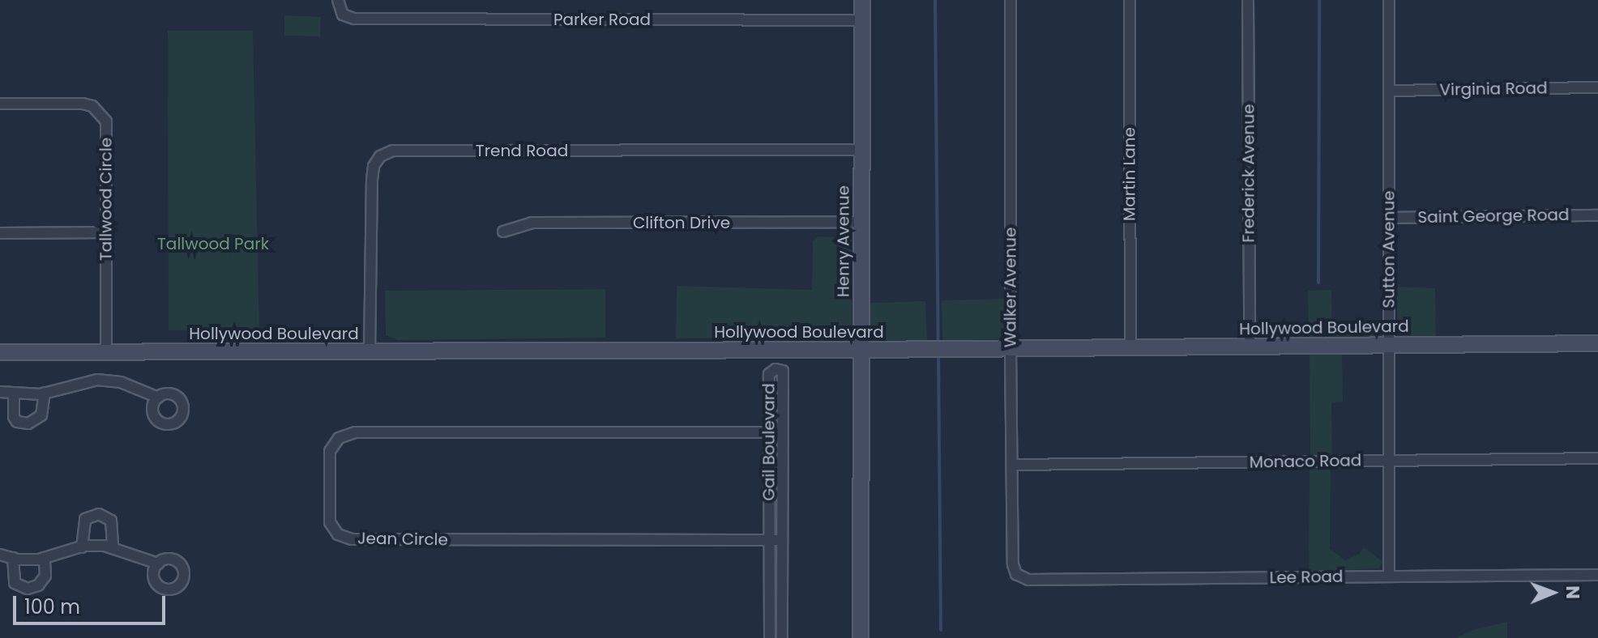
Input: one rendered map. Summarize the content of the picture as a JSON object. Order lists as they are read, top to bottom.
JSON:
{
  "streets": {
    "street": [
      "Parker Road",
      "Virginia Road",
      "Trend Road",
      "Frederick Avenue",
      "Martin Lane",
      "Tallwood Circle",
      "Saint George Road",
      "Clifton Drive",
      "Henry Avenue",
      "Sutton Avenue",
      "Walker Avenue",
      "Hollywood Boulevard",
      "Gail Boulevard",
      "Monaco Road",
      "Jean Circle",
      "Lee Road"
    ]
  },
  "crossings": [
    ["Parker Road", "Henry Avenue"],
    ["Virginia Road", "Sutton Avenue"],
    ["Trend Road", "Henry Avenue"],
    ["Trend Road", "Hollywood Boulevard"],
    ["Frederick Avenue", "Hollywood Boulevard"],
    ["Martin Lane", "Hollywood Boulevard"],
    ["Tallwood Circle", "Hollywood Boulevard"],
    ["Saint George Road", "Sutton Avenue"],
    ["Clifton Drive", "Henry Avenue"],
    ["Henry Avenue", "Hollywood Boulevard"],
    ["Sutton Avenue", "Hollywood Boulevard"],
    ["Sutton Avenue", "Monaco Road"],
    ["Sutton Avenue", "Lee Road"],
    ["Walker Avenue", "Hollywood Boulevard"],
    ["Walker Avenue", "Monaco Road"],
    ["Walker Avenue", "Lee Road"],
    ["Gail Boulevard", "Jean Circle"]
  ],
  "parks": ["Tallwood Park"],
  "scale_bar": "100 m",
  "north": "right"
}
